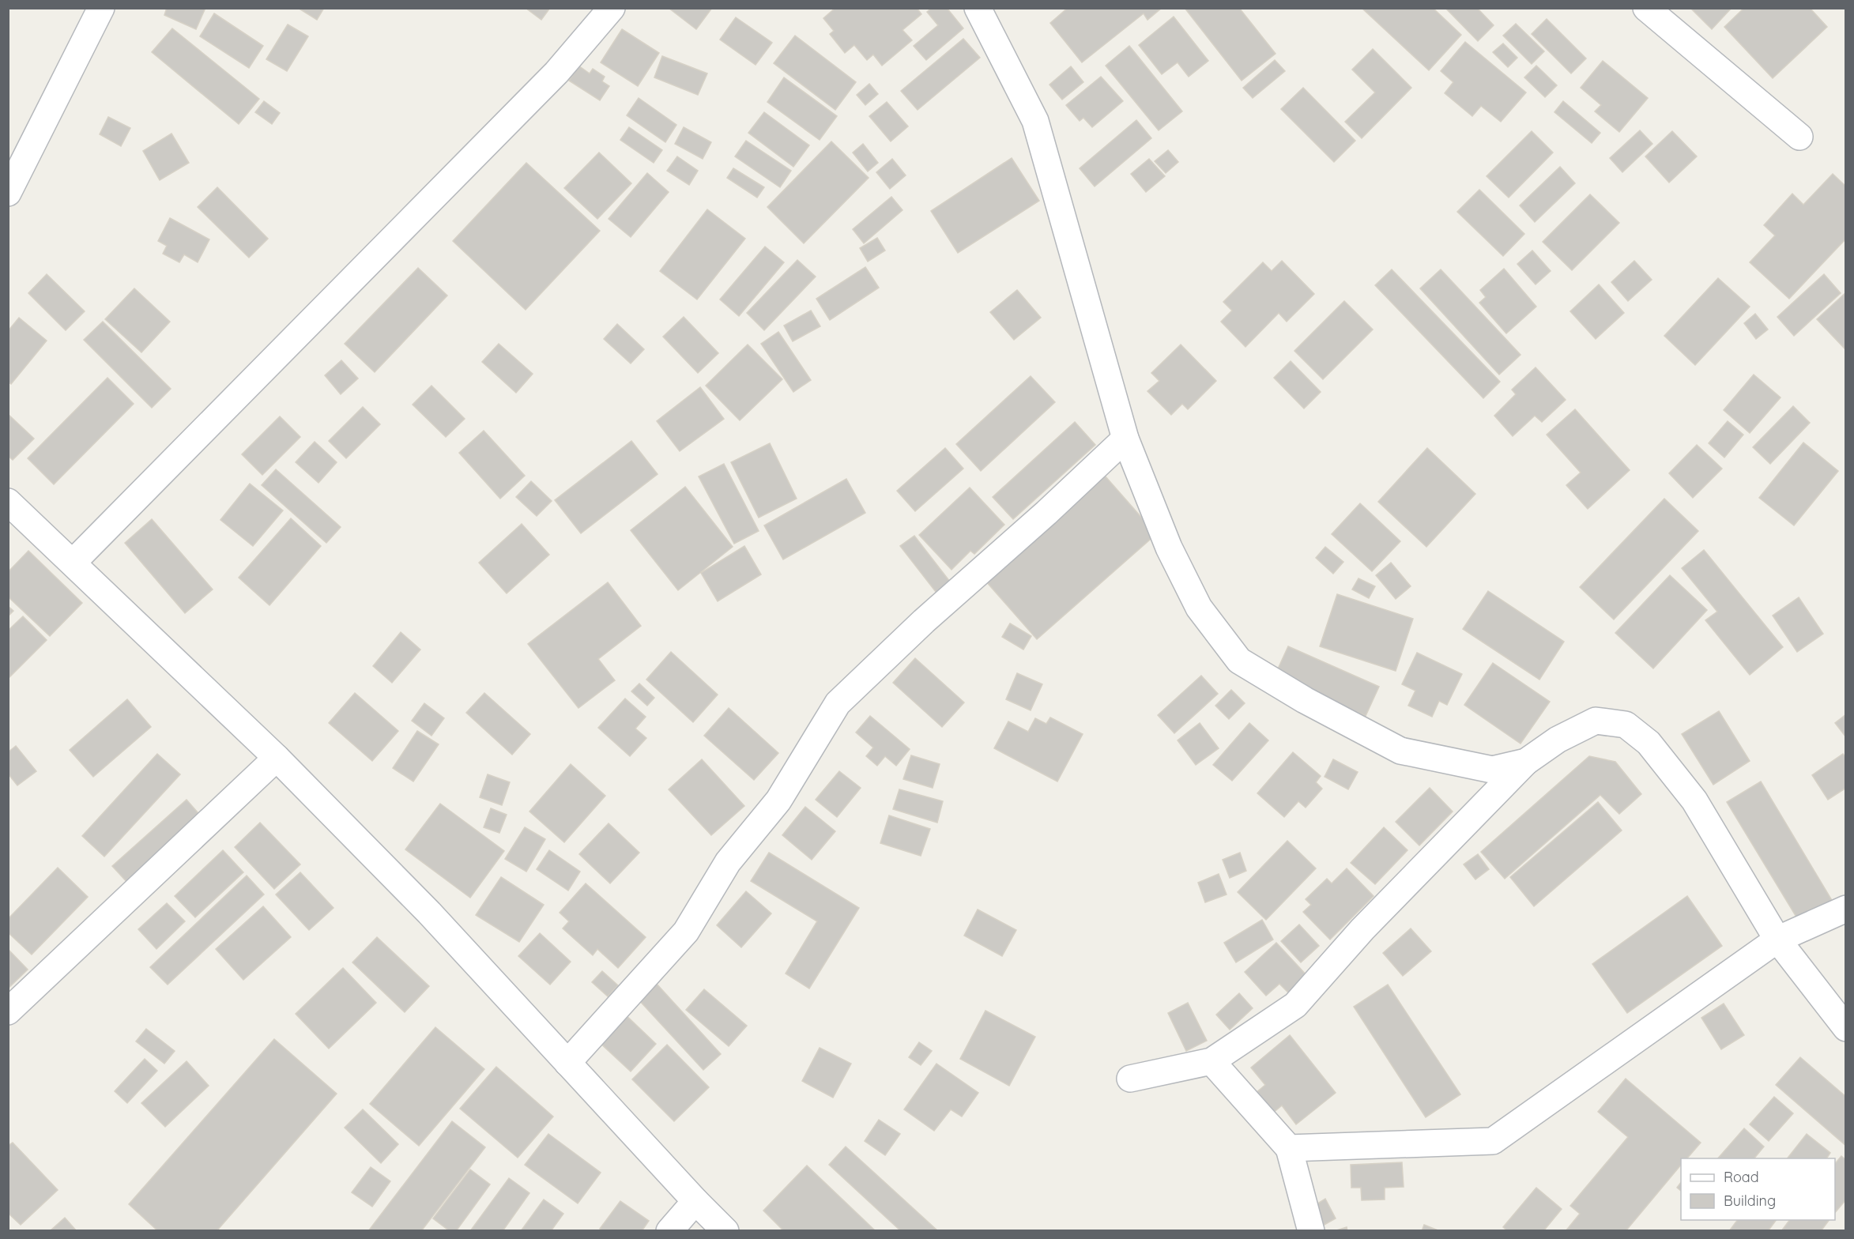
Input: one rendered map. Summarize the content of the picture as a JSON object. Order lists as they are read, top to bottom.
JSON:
{
  "legend": ["Road", "Building"]
}
